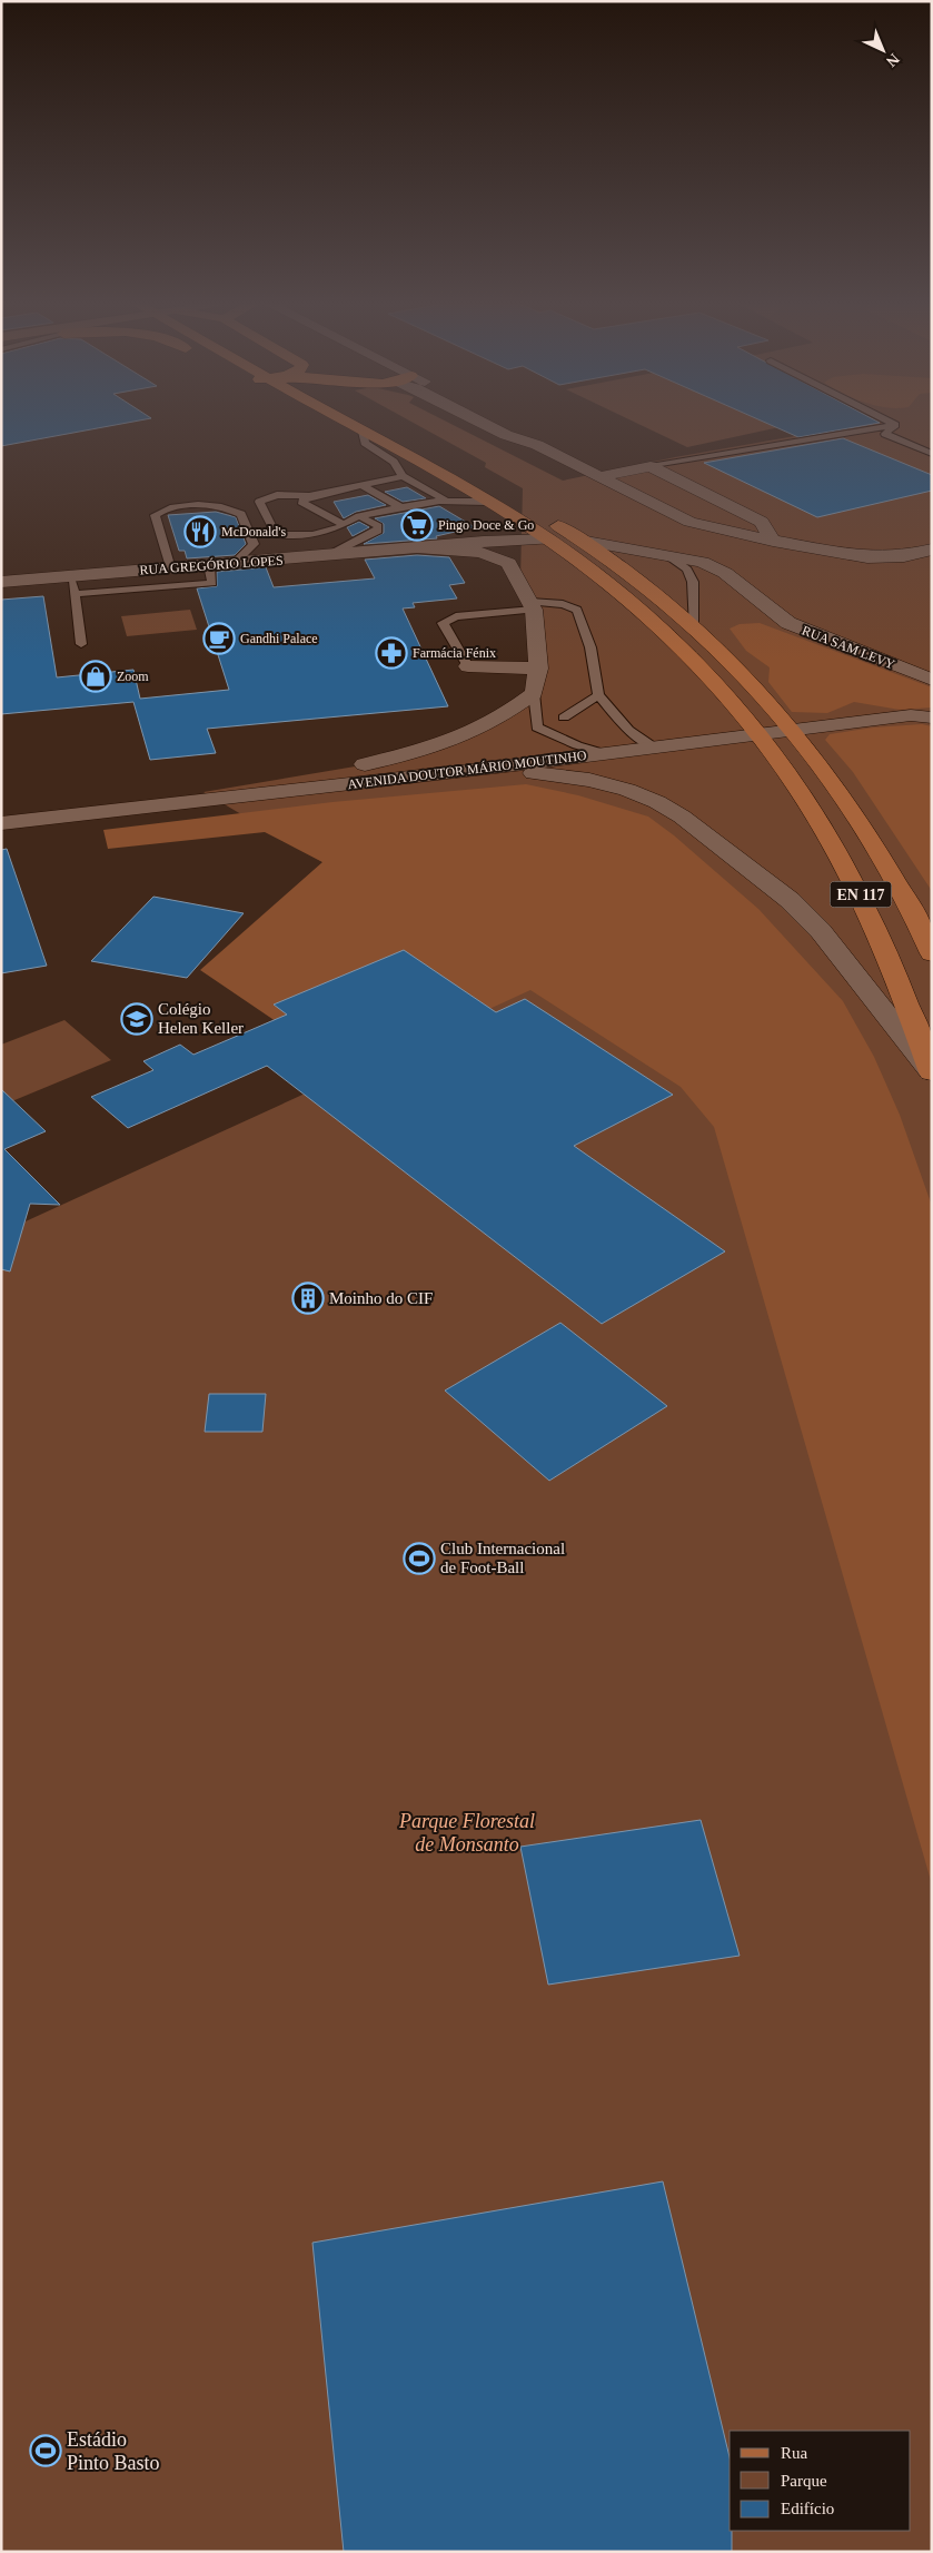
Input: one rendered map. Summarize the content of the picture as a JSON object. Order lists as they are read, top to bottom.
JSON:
{
  "streets": {
    "main road": ["EN 117"],
    "street": ["RUA GREGÓRIO LOPES", "RUA SAM LEVY", "AVENIDA DOUTOR MÁRIO MOUTINHO"]
  },
  "crossings": [
    ["RUA GREGÓRIO LOPES", "EN 117"],
    ["AVENIDA DOUTOR MÁRIO MOUTINHO", "EN 117"]
  ],
  "parks": ["Parque Florestal de Monsanto"],
  "places": {
    "supermarket": ["Pingo Doce & Go"],
    "restaurant": ["McDonald's"],
    "cafe": ["Gandhi Palace"],
    "pharmacy": ["Farmácia Fénix"],
    "shop": ["Zoom"],
    "school or university": ["Colégio Helen Keller"],
    "building": ["Moinho do CIF"],
    "sports": ["Club Internacional de Foot-Ball", "Estádio Pinto Basto"]
  },
  "legend": ["Rua", "Parque", "Edifício"],
  "north": "bottom right"
}
